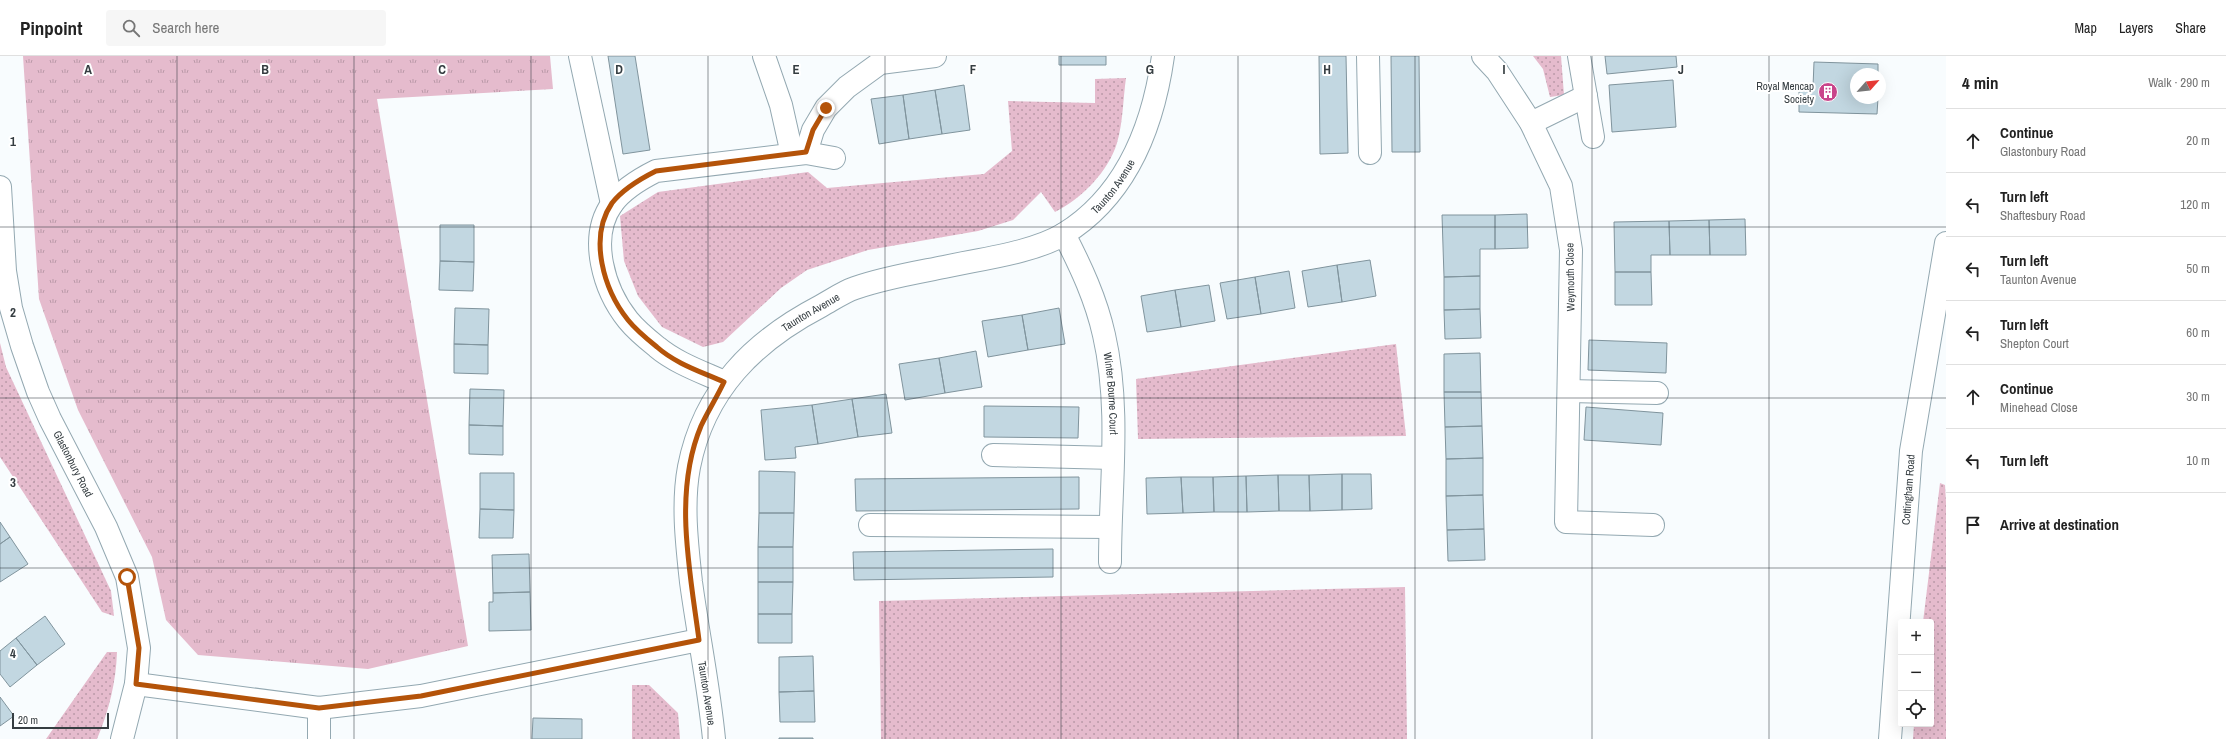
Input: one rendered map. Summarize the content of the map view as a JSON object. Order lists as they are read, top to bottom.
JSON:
{
  "streets": {
    "main road": [
      "Taunton Avenue",
      "Weymouth Close",
      "Winter Bourne Court",
      "Glastonbury Road",
      "Cottingham Road"
    ]
  },
  "crossings": [
    ["Taunton Avenue", "Winter Bourne Court"]
  ],
  "places": {
    "building": ["Royal Mencap Society"]
  },
  "scale_bar": "20 m",
  "north": "top right",
  "page": {
    "header": "Pinpoint",
    "search": "Search here",
    "nav": ["Map", "Layers", "Share"],
    "heading": ["4 min", "Walk · 290 m"],
    "list": [
      ["Continue", "Glastonbury Road", "20 m"],
      ["Turn left", "Shaftesbury Road", "120 m"],
      ["Turn left", "Taunton Avenue", "50 m"],
      ["Turn left", "Shepton Court", "60 m"],
      ["Continue", "Minehead Close", "30 m"],
      ["Turn left", "10 m"],
      "Arrive at destination"
    ],
    "map_buttons": ["+", "−"],
    "scale": "20 m"
  },
  "grid": {
    "columns": [
      "A",
      "B",
      "C",
      "D",
      "E",
      "F",
      "G",
      "H",
      "I",
      "J"
    ],
    "rows": [
      "1",
      "2",
      "3",
      "4"
    ]
  }
}
